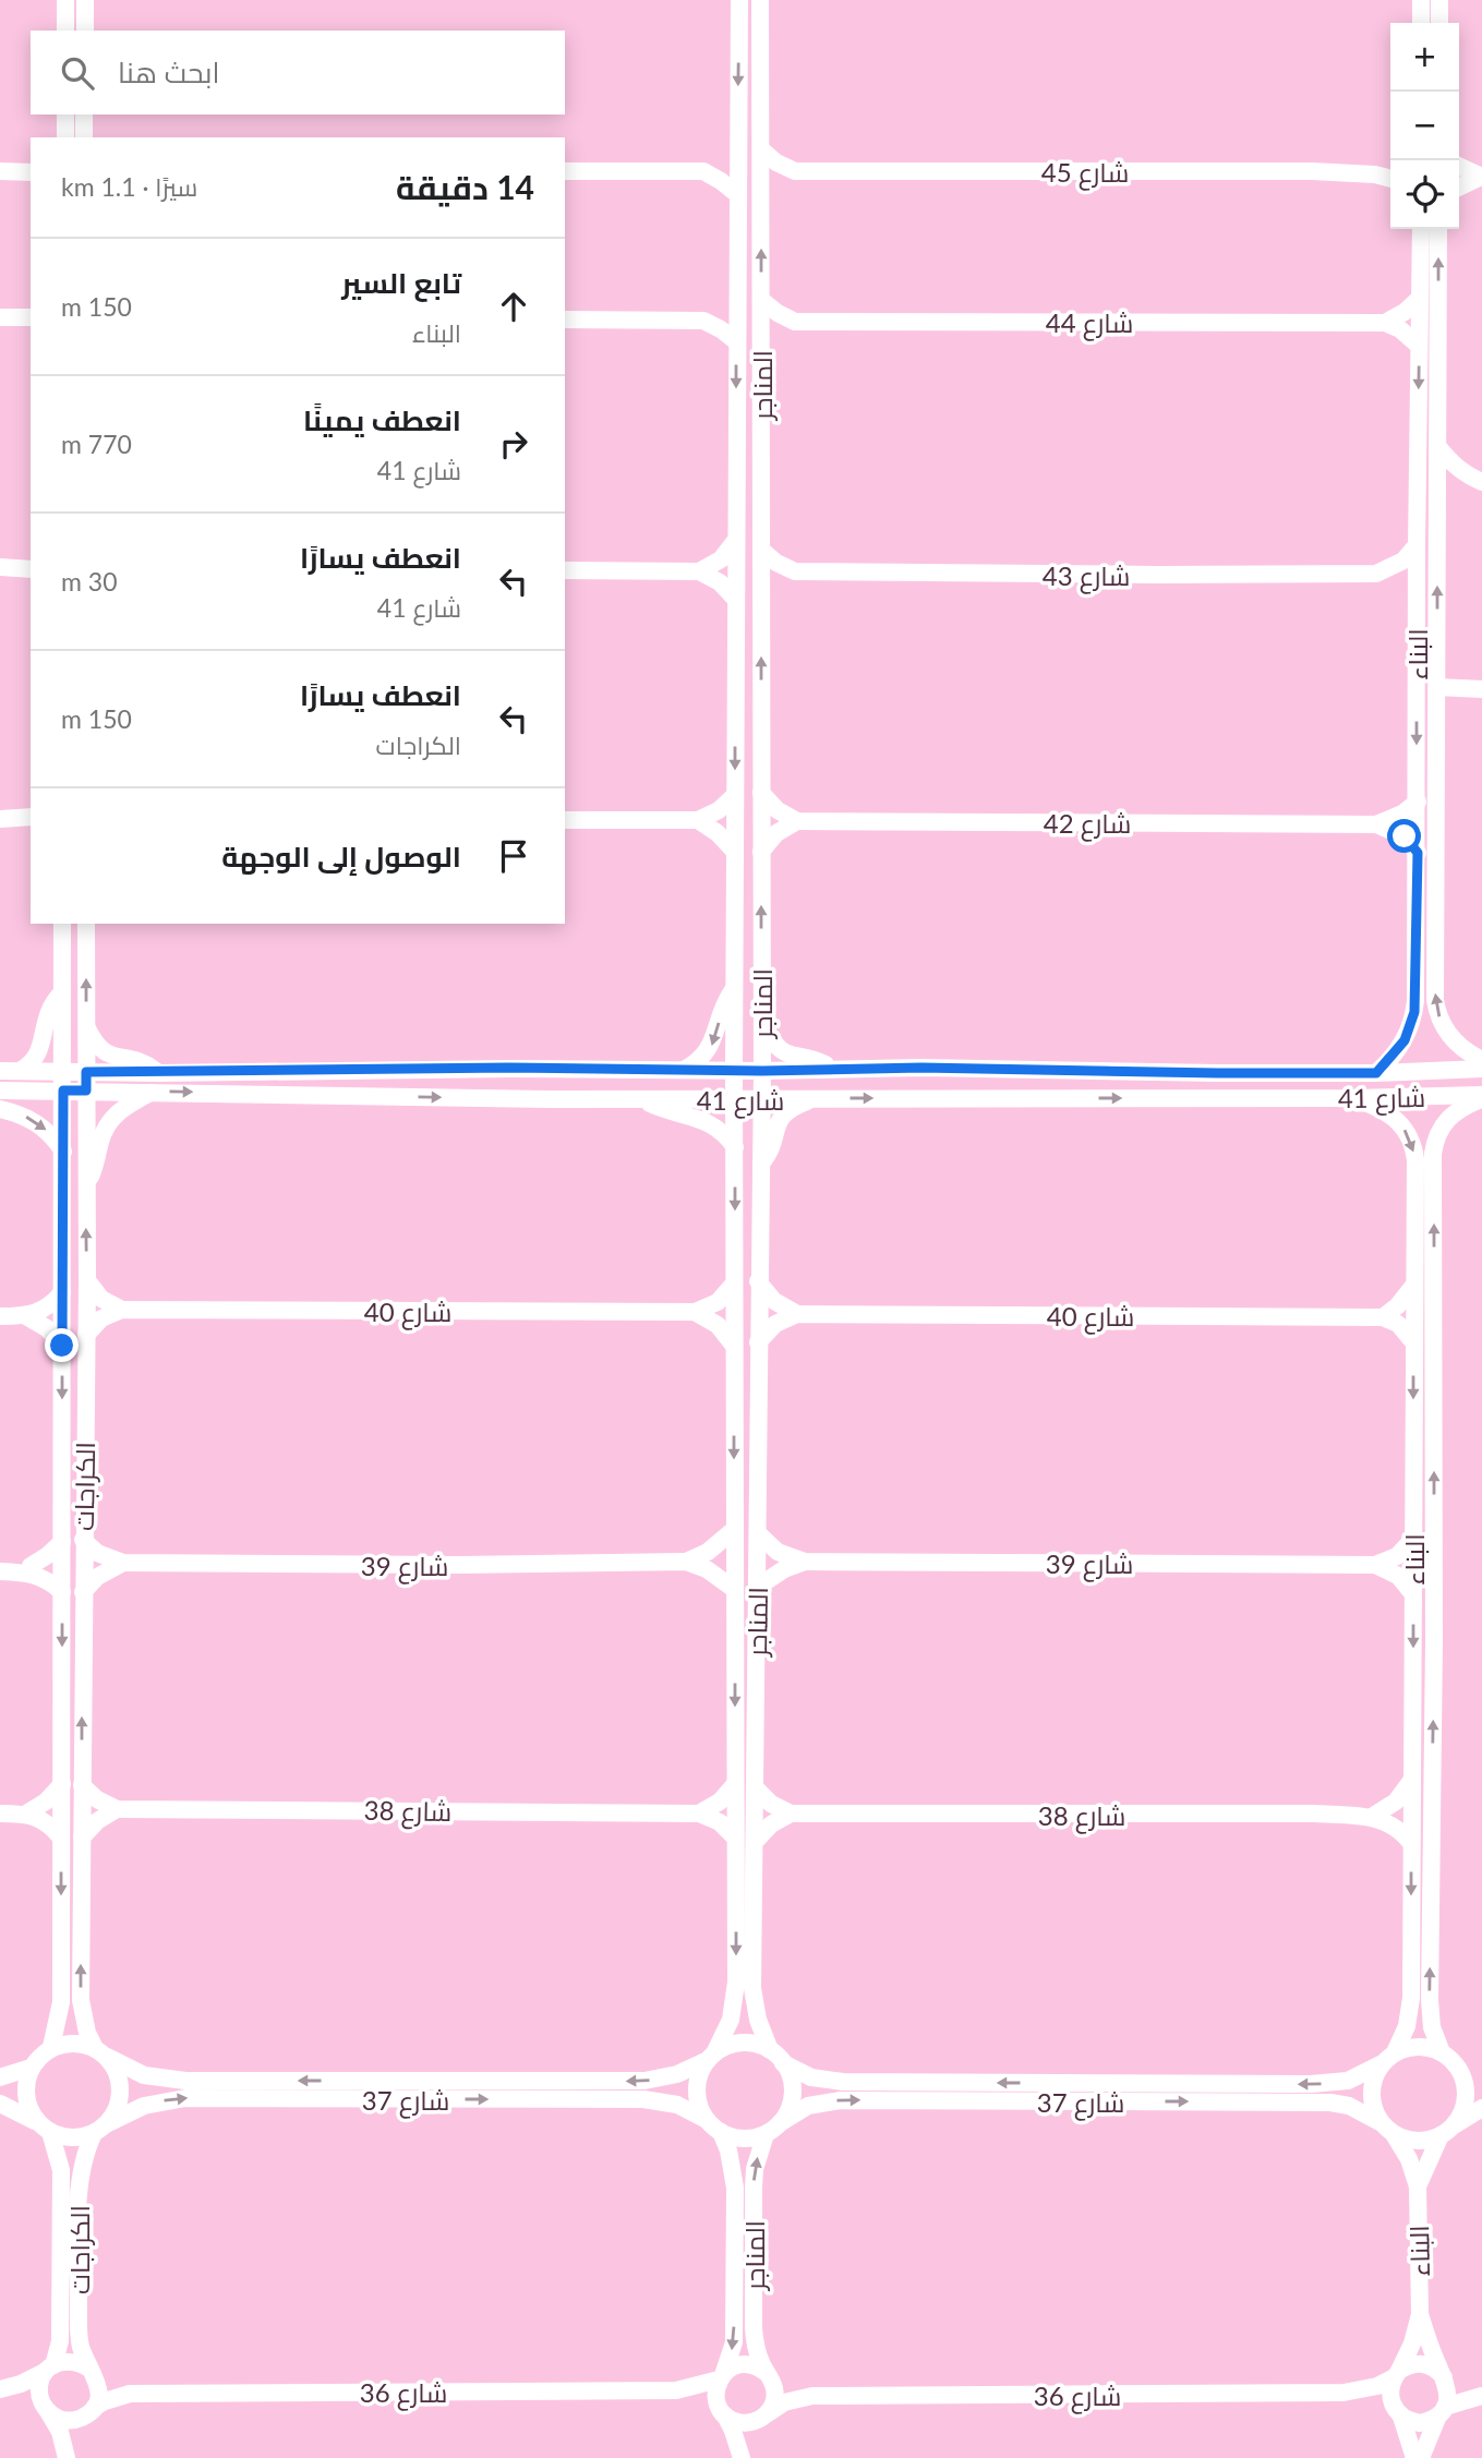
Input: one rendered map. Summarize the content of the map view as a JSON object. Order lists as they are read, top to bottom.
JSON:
{
  "streets": {
    "street": [
      "شارع 45",
      "شارع 44",
      "المناجر",
      "شارع 43",
      "البناء",
      "شارع 42",
      "شارع 41",
      "شارع 40",
      "الكراجات",
      "شارع 39",
      "شارع 38",
      "شارع 37",
      "شارع 36"
    ]
  },
  "crossings": [
    ["المناجر", "شارع 41"],
    ["المناجر", "شارع 39"],
    ["المناجر", "شارع 37"],
    ["المناجر", "شارع 36"],
    ["شارع 43", "البناء"],
    ["البناء", "شارع 42"],
    ["البناء", "شارع 41"],
    ["البناء", "شارع 38"],
    ["البناء", "شارع 37"],
    ["البناء", "شارع 36"],
    ["شارع 41", "الكراجات"],
    ["الكراجات", "شارع 39"],
    ["الكراجات", "شارع 37"],
    ["الكراجات", "شارع 36"]
  ],
  "page": {
    "map_buttons": ["+", "−"],
    "search": "ابحث هنا",
    "heading": ["14 دقيقة", "سيرًا · 1.1 km"],
    "list": [
      ["تابع السير", "البناء", "150 m"],
      ["انعطف يمينًا", "شارع 41", "770 m"],
      ["انعطف يسارًا", "شارع 41", "30 m"],
      ["انعطف يسارًا", "الكراجات", "150 m"],
      "الوصول إلى الوجهة"
    ]
  }
}
